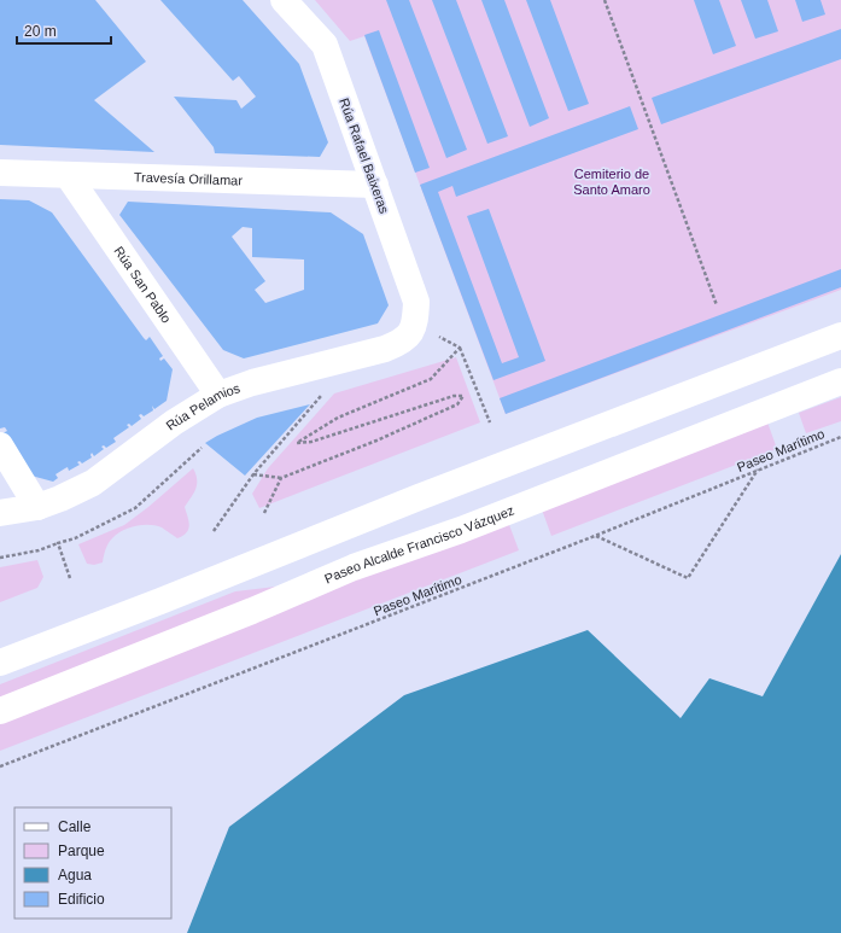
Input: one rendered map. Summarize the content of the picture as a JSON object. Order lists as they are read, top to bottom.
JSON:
{
  "streets": {
    "main road": [
      "Rúa Rafael Baixeras",
      "Travesía Orillamar",
      "Rúa San Pablo",
      "Rúa Pelamios",
      "Paseo Alcalde Francisco Vázquez"
    ],
    "path": ["Paseo Marítimo"]
  },
  "crossings": [
    ["Rúa Rafael Baixeras", "Travesía Orillamar"],
    ["Rúa Rafael Baixeras", "Rúa Pelamios"],
    ["Travesía Orillamar", "Rúa San Pablo"],
    ["Rúa San Pablo", "Rúa Pelamios"]
  ],
  "parks": ["Cemiterio de Santo Amaro"],
  "legend": [
    "Calle",
    "Parque",
    "Agua",
    "Edificio"
  ],
  "scale_bar": "20 m"
}
